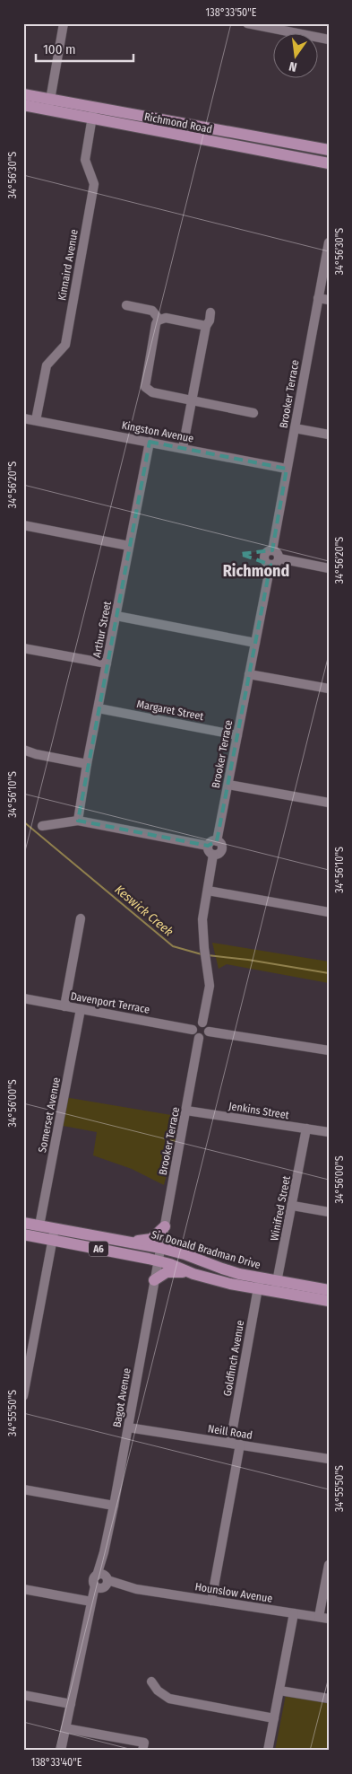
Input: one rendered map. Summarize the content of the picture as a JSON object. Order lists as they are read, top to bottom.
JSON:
{
  "streets": {
    "main road": ["Richmond Road", "A6", "Sir Donald Bradman Drive"],
    "street": [
      "Kinnaird Avenue",
      "Brooker Terrace",
      "Kingston Avenue",
      "Arthur Street",
      "Margaret Street",
      "Davenport Terrace",
      "Jenkins Street",
      "Somerset Avenue",
      "Winifred Street",
      "Goldfinch Avenue",
      "Bagot Avenue",
      "Neill Road",
      "Hounslow Avenue"
    ]
  },
  "crossings": [
    ["Richmond Road", "Kinnaird Avenue"],
    ["Kinnaird Avenue", "Kingston Avenue"],
    ["Brooker Terrace", "Kingston Avenue"],
    ["Brooker Terrace", "Margaret Street"],
    ["Brooker Terrace", "Davenport Terrace"],
    ["Brooker Terrace", "Jenkins Street"],
    ["Brooker Terrace", "Sir Donald Bradman Drive"],
    ["Brooker Terrace", "Bagot Avenue"],
    ["Kingston Avenue", "Arthur Street"],
    ["Arthur Street", "Margaret Street"],
    ["Davenport Terrace", "Somerset Avenue"],
    ["Jenkins Street", "Winifred Street"],
    ["Somerset Avenue", "Sir Donald Bradman Drive"],
    ["Winifred Street", "Sir Donald Bradman Drive"],
    ["Sir Donald Bradman Drive", "Goldfinch Avenue"],
    ["Sir Donald Bradman Drive", "Bagot Avenue"],
    ["Goldfinch Avenue", "Neill Road"],
    ["Goldfinch Avenue", "Hounslow Avenue"],
    ["Bagot Avenue", "Neill Road"],
    ["Bagot Avenue", "Hounslow Avenue"]
  ],
  "districts": ["Richmond"],
  "water": ["Keswick Creek"],
  "scale_bar": "100 m",
  "north": "bottom",
  "coordinates": [
    "138°33'50\"E",
    "34°56'30\"S",
    "34°56'20\"S",
    "34°56'10\"S",
    "34°56'00\"S",
    "34°55'50\"S",
    "138°33'40\"E"
  ]
}
